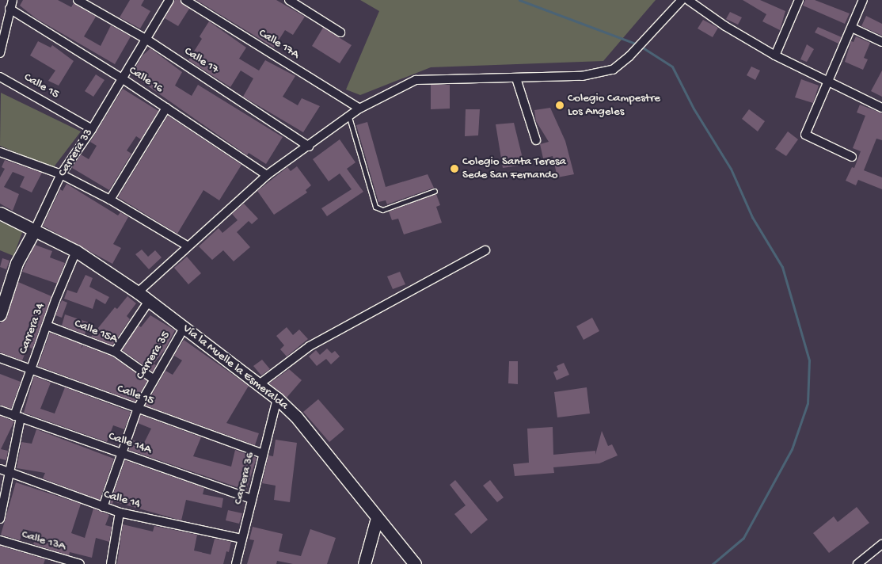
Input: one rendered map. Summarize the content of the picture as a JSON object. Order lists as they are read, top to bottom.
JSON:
{
  "streets": {
    "street": [
      "Calle 17A",
      "Calle 17",
      "Calle 16",
      "Calle 15",
      "Carrera 33",
      "Carrera 34",
      "Calle 15A",
      "Carrera 35",
      "Vía la Muelle la Esmeralda",
      "Calle 14A",
      "Carrera 36",
      "Calle 14",
      "Calle 13A"
    ]
  },
  "crossings": [
    ["Calle 17", "Carrera 33"],
    ["Calle 16", "Carrera 33"],
    ["Calle 15", "Carrera 33"],
    ["Calle 15", "Carrera 34"],
    ["Calle 15", "Carrera 35"],
    ["Calle 15", "Carrera 36"],
    ["Carrera 33", "Vía la Muelle la Esmeralda"],
    ["Carrera 34", "Calle 15A"],
    ["Carrera 34", "Vía la Muelle la Esmeralda"],
    ["Carrera 34", "Calle 14A"],
    ["Carrera 34", "Calle 14"],
    ["Calle 15A", "Carrera 35"],
    ["Carrera 35", "Vía la Muelle la Esmeralda"],
    ["Carrera 35", "Calle 14A"],
    ["Carrera 35", "Calle 14"],
    ["Vía la Muelle la Esmeralda", "Carrera 36"],
    ["Calle 14A", "Carrera 36"],
    ["Carrera 36", "Calle 14"]
  ],
  "places": ["Colegio Campestre Los Angeles", "Colegio Santa Teresa Sede San Fernando"]
}
